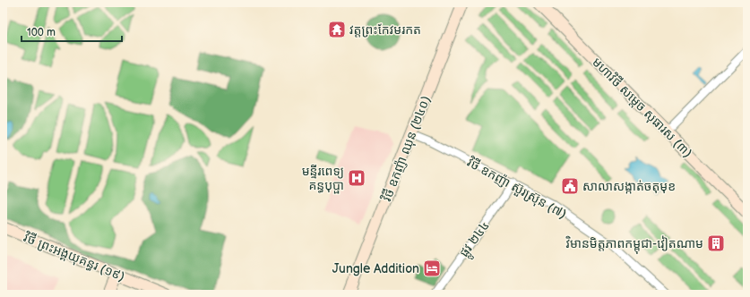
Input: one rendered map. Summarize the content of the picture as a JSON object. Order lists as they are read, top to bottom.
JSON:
{
  "streets": {
    "street": [
      "មហាវិថី សម្តេច សុធារស (៣)",
      "វិថី ឧកញ៉ា ឈុន (២៤០)",
      "វិថី ឧកញ៉ា ស៊ួរស៊្រុន (៧)",
      "ផ្លូវ ២៤៤",
      "វិថី ព្រះអង្គយុគន្ធរ (១៩)"
    ]
  },
  "crossings": [
    ["វិថី ឧកញ៉ា ឈុន (២៤០)", "វិថី ឧកញ៉ា ស៊ួរស៊្រុន (៧)"],
    ["វិថី ឧកញ៉ា ស៊ួរស៊្រុន (៧)", "ផ្លូវ ២៤៤"]
  ],
  "places": {
    "temple": ["វត្តព្រះកែវមរកត"],
    "hospital": ["មន្ទីរពេទ្យ គន្ធបុប្ផា"],
    "public building": ["សាលាសង្កាត់ចតុមុខ"],
    "building": ["វិមានមិត្តភាពកម្ពុជា-វៀតណាម"],
    "hotel": ["Jungle Addition"]
  },
  "scale_bar": "100 m"
}
